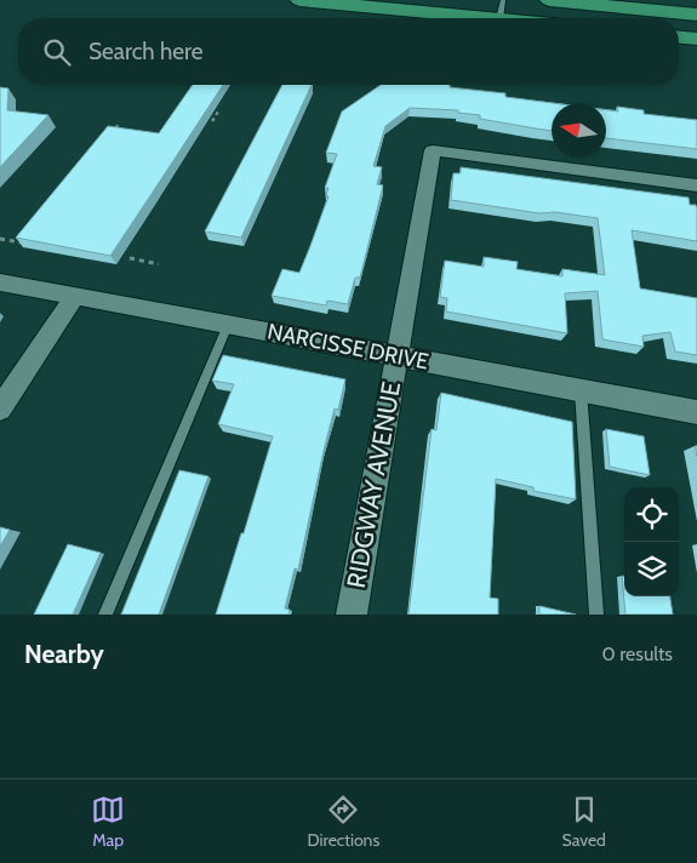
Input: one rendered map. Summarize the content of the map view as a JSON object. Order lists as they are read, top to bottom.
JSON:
{
  "streets": {
    "street": ["NARCISSE DRIVE", "RIDGWAY AVENUE"]
  },
  "crossings": [
    ["NARCISSE DRIVE", "RIDGWAY AVENUE"]
  ],
  "north": "left",
  "page": {
    "search": "Search here",
    "heading": ["Nearby", "0 results"],
    "nav": ["Map", "Directions", "Saved"]
  }
}
